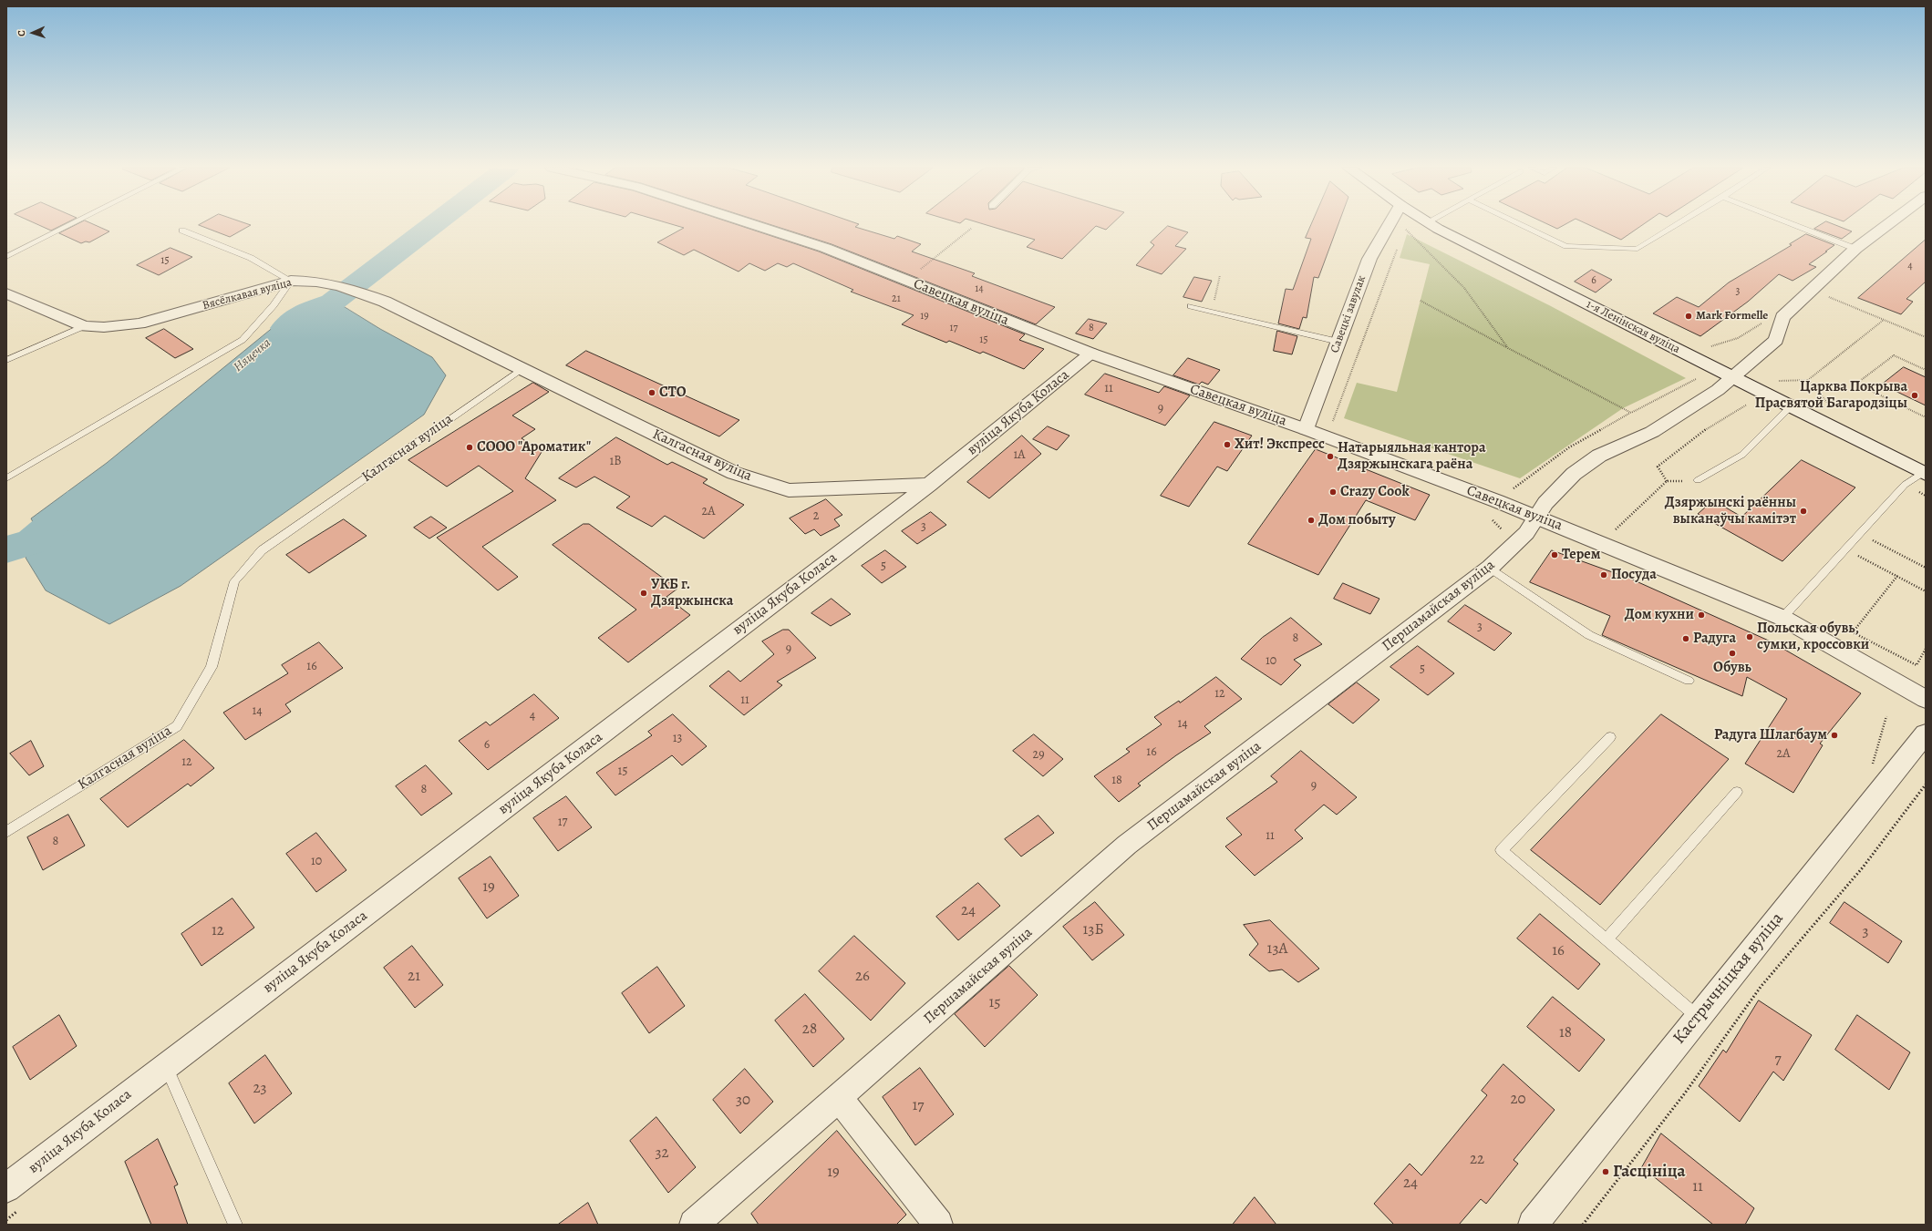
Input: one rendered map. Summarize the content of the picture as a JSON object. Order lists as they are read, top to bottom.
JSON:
{
  "streets": {
    "street": [
      "Вясёлкавая вуліца",
      "Савецкая вуліца",
      "Савецкі завулак",
      "1-я Ленінская вуліца",
      "вуліца Якуба Коласа",
      "Калгасная вуліца",
      "Першамайская вуліца",
      "Кастрычніцкая вуліца"
    ]
  },
  "crossings": [
    ["Вясёлкавая вуліца", "Калгасная вуліца"],
    ["Савецкая вуліца", "Савецкі завулак"],
    ["Савецкая вуліца", "вуліца Якуба Коласа"],
    ["Савецкая вуліца", "Першамайская вуліца"],
    ["1-я Ленінская вуліца", "Першамайская вуліца"],
    ["вуліца Якуба Коласа", "Калгасная вуліца"]
  ],
  "water": ["Няцечка"],
  "places": [
    "Mark Formelle",
    "СТО",
    "Царква Покрыва Прасвятой Багародзіцы",
    "Хит! Экспресс",
    "СООО \"Ароматик\"",
    "Натарыяльная кантора Дзяржынскага раёна",
    "Crazy Cook",
    "Дзяржынскі раённы выканаўчы камітэт",
    "Дом побыту",
    "Терем",
    "Посуда",
    "УКБ г. Дзяржынска",
    "Дом кухни",
    "Польская обувь, сумки, кроссовки",
    "Радуга",
    "Обувь",
    "Радуга Шлагбаум",
    "Гасцініца"
  ],
  "house_numbers": [
    "15",
    "4",
    "6",
    "14",
    "3",
    "21",
    "19",
    "17",
    "8",
    "15",
    "11",
    "9",
    "1А",
    "1В",
    "2А",
    "2",
    "3",
    "5",
    "3",
    "8",
    "9",
    "10",
    "16",
    "5",
    "12",
    "11",
    "14",
    "4",
    "14",
    "13",
    "6",
    "16",
    "2А",
    "29",
    "12",
    "15",
    "18",
    "9",
    "8",
    "17",
    "11",
    "8",
    "10",
    "19",
    "24",
    "13Б",
    "12",
    "3",
    "13А",
    "16",
    "21",
    "26",
    "15",
    "28",
    "18",
    "7",
    "23",
    "20",
    "30",
    "17",
    "32",
    "22",
    "19",
    "24",
    "11"
  ],
  "north": "left"
}
